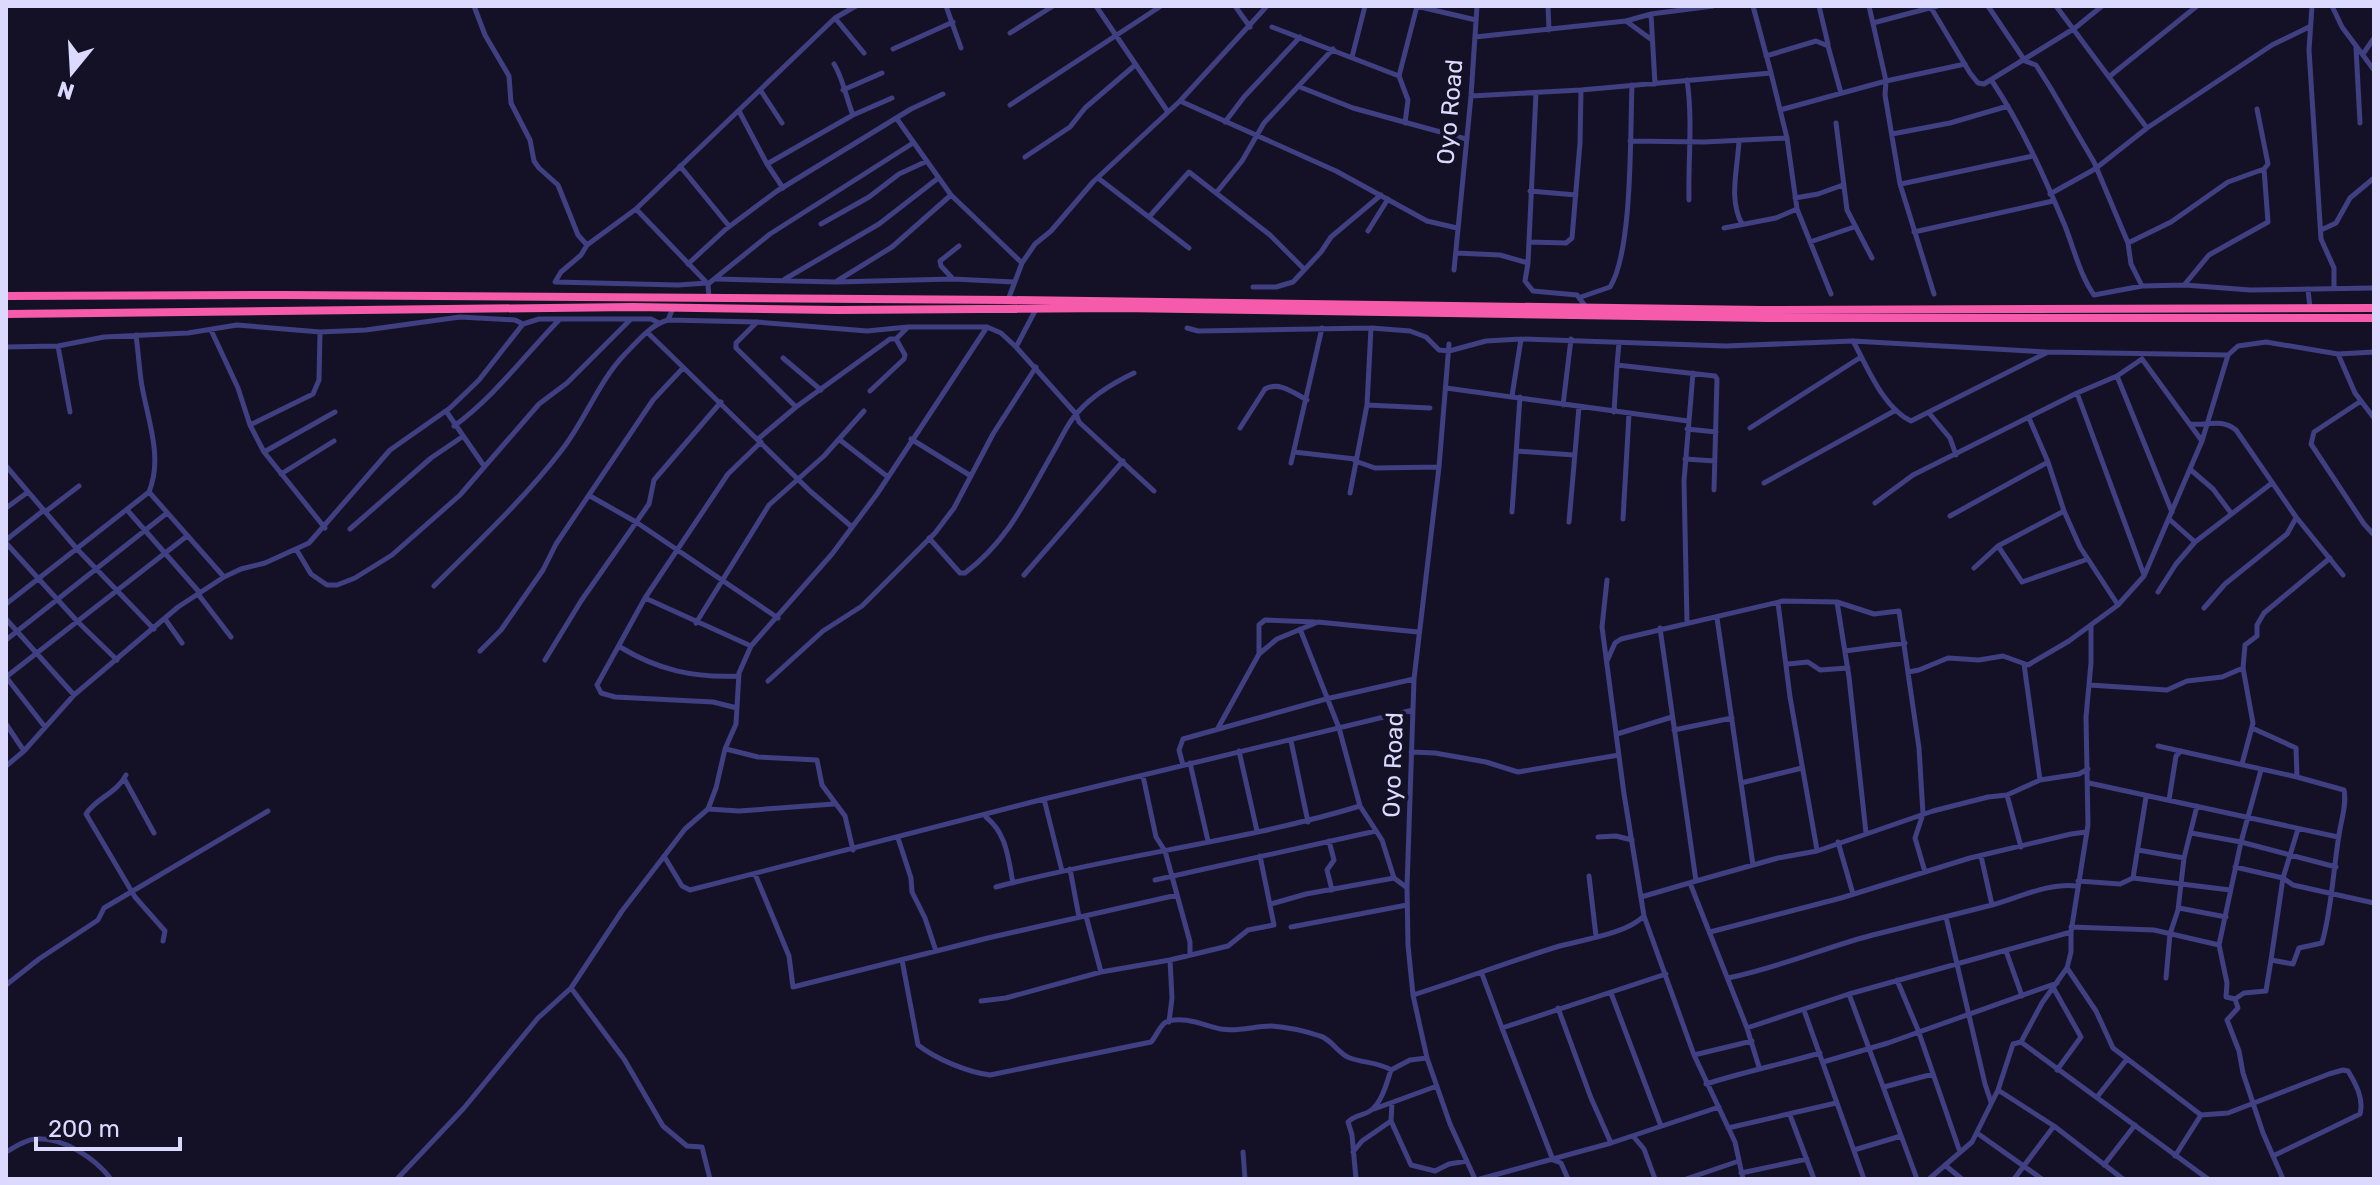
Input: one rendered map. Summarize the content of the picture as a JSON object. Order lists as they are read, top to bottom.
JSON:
{
  "streets": {
    "street": ["Oyo Road"]
  },
  "scale_bar": "200 m",
  "north": "bottom"
}
